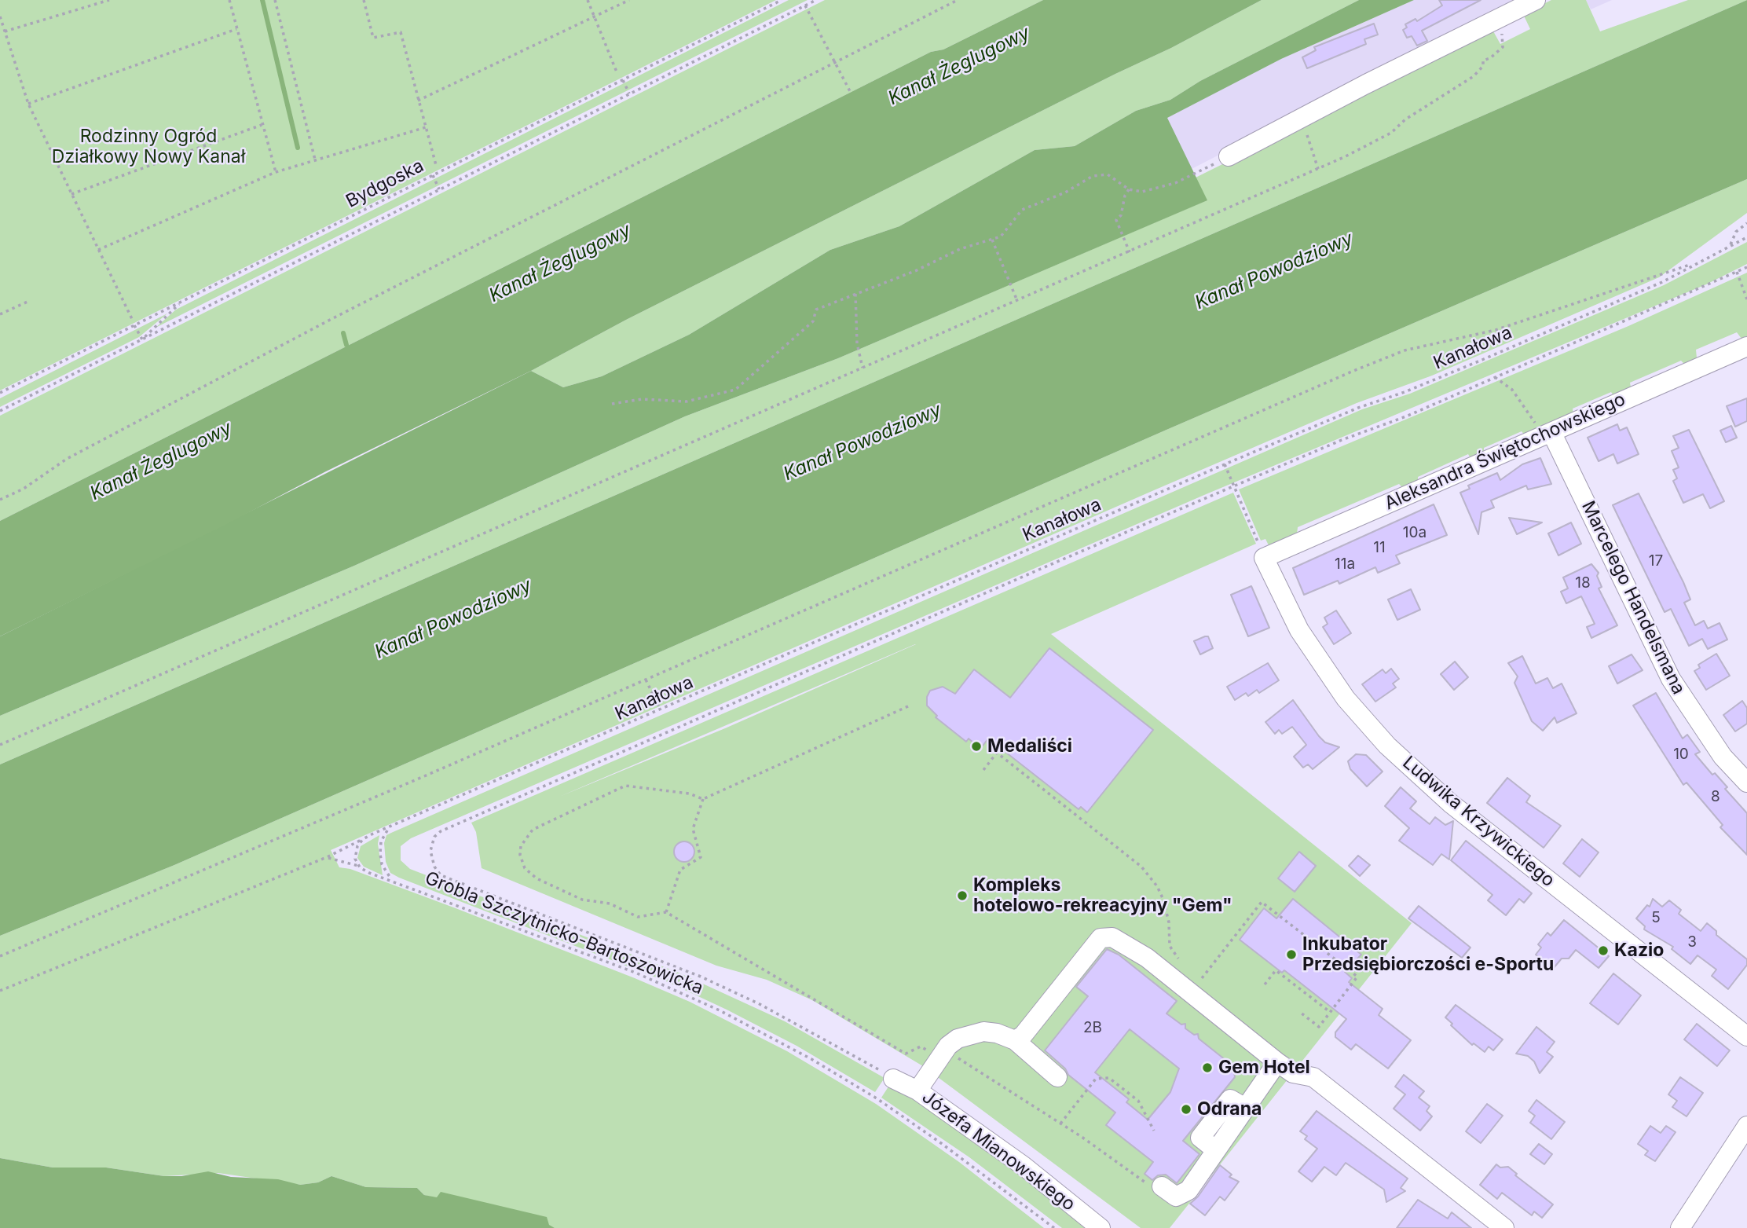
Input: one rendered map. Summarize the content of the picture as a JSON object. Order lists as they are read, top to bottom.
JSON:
{
  "streets": {
    "street": [
      "Aleksandra Świętochowskiego",
      "Marcelego Handelsmana",
      "Ludwika Krzywickiego",
      "Józefa Mianowskiego"
    ],
    "path": ["Bydgoska", "Kanałowa", "Grobla Szczytnicko-Bartoszowicka"]
  },
  "crossings": [
    ["Kanałowa", "Grobla Szczytnicko-Bartoszowicka"],
    ["Aleksandra Świętochowskiego", "Marcelego Handelsmana"],
    ["Aleksandra Świętochowskiego", "Ludwika Krzywickiego"]
  ],
  "water": ["Kanał Żeglugowy", "Kanał Powodziowy"],
  "parks": ["Rodzinny Ogród Działkowy Nowy Kanał"],
  "places": [
    "Medaliści",
    "Kompleks hotelowo-rekreacyjny \"Gem\"",
    "Kazio",
    "Inkubator Przedsiębiorczości e-Sportu",
    "Gem Hotel",
    "Odrana"
  ],
  "house_numbers": [
    "10a",
    "11",
    "17",
    "11a",
    "18",
    "10",
    "8",
    "5",
    "3",
    "2B"
  ]
}
